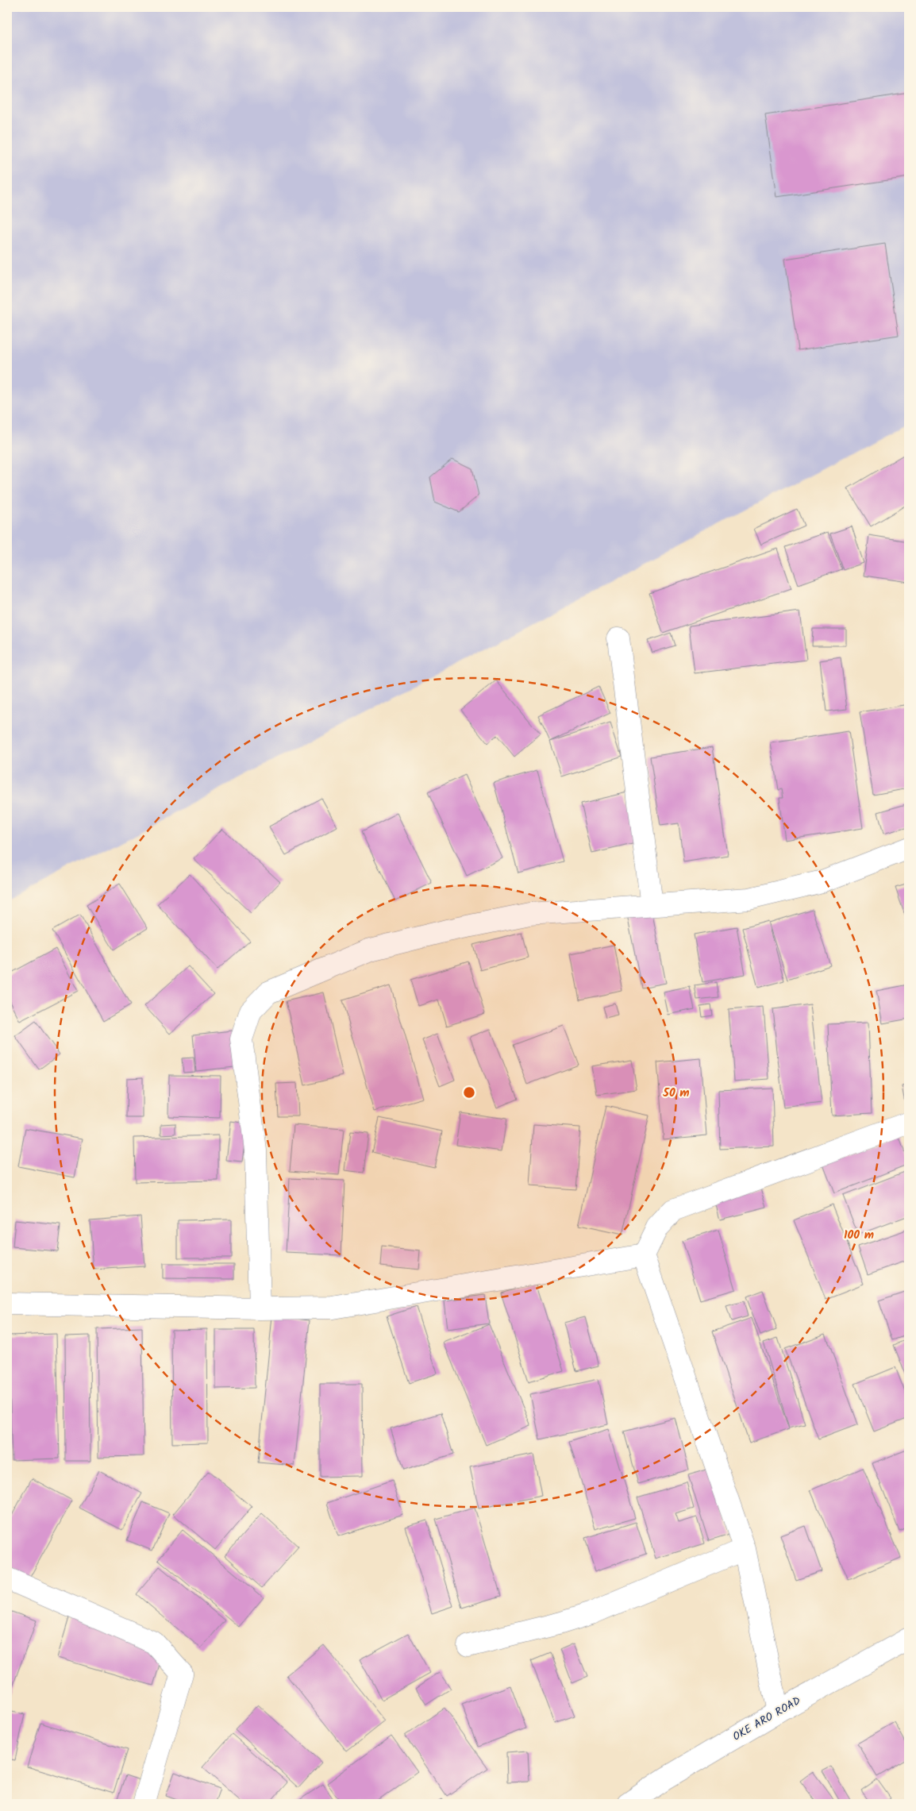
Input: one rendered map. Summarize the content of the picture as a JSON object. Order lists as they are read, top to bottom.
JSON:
{
  "streets": {
    "street": ["OKE ARO ROAD"]
  },
  "rings": ["50 m", "100 m"]
}
